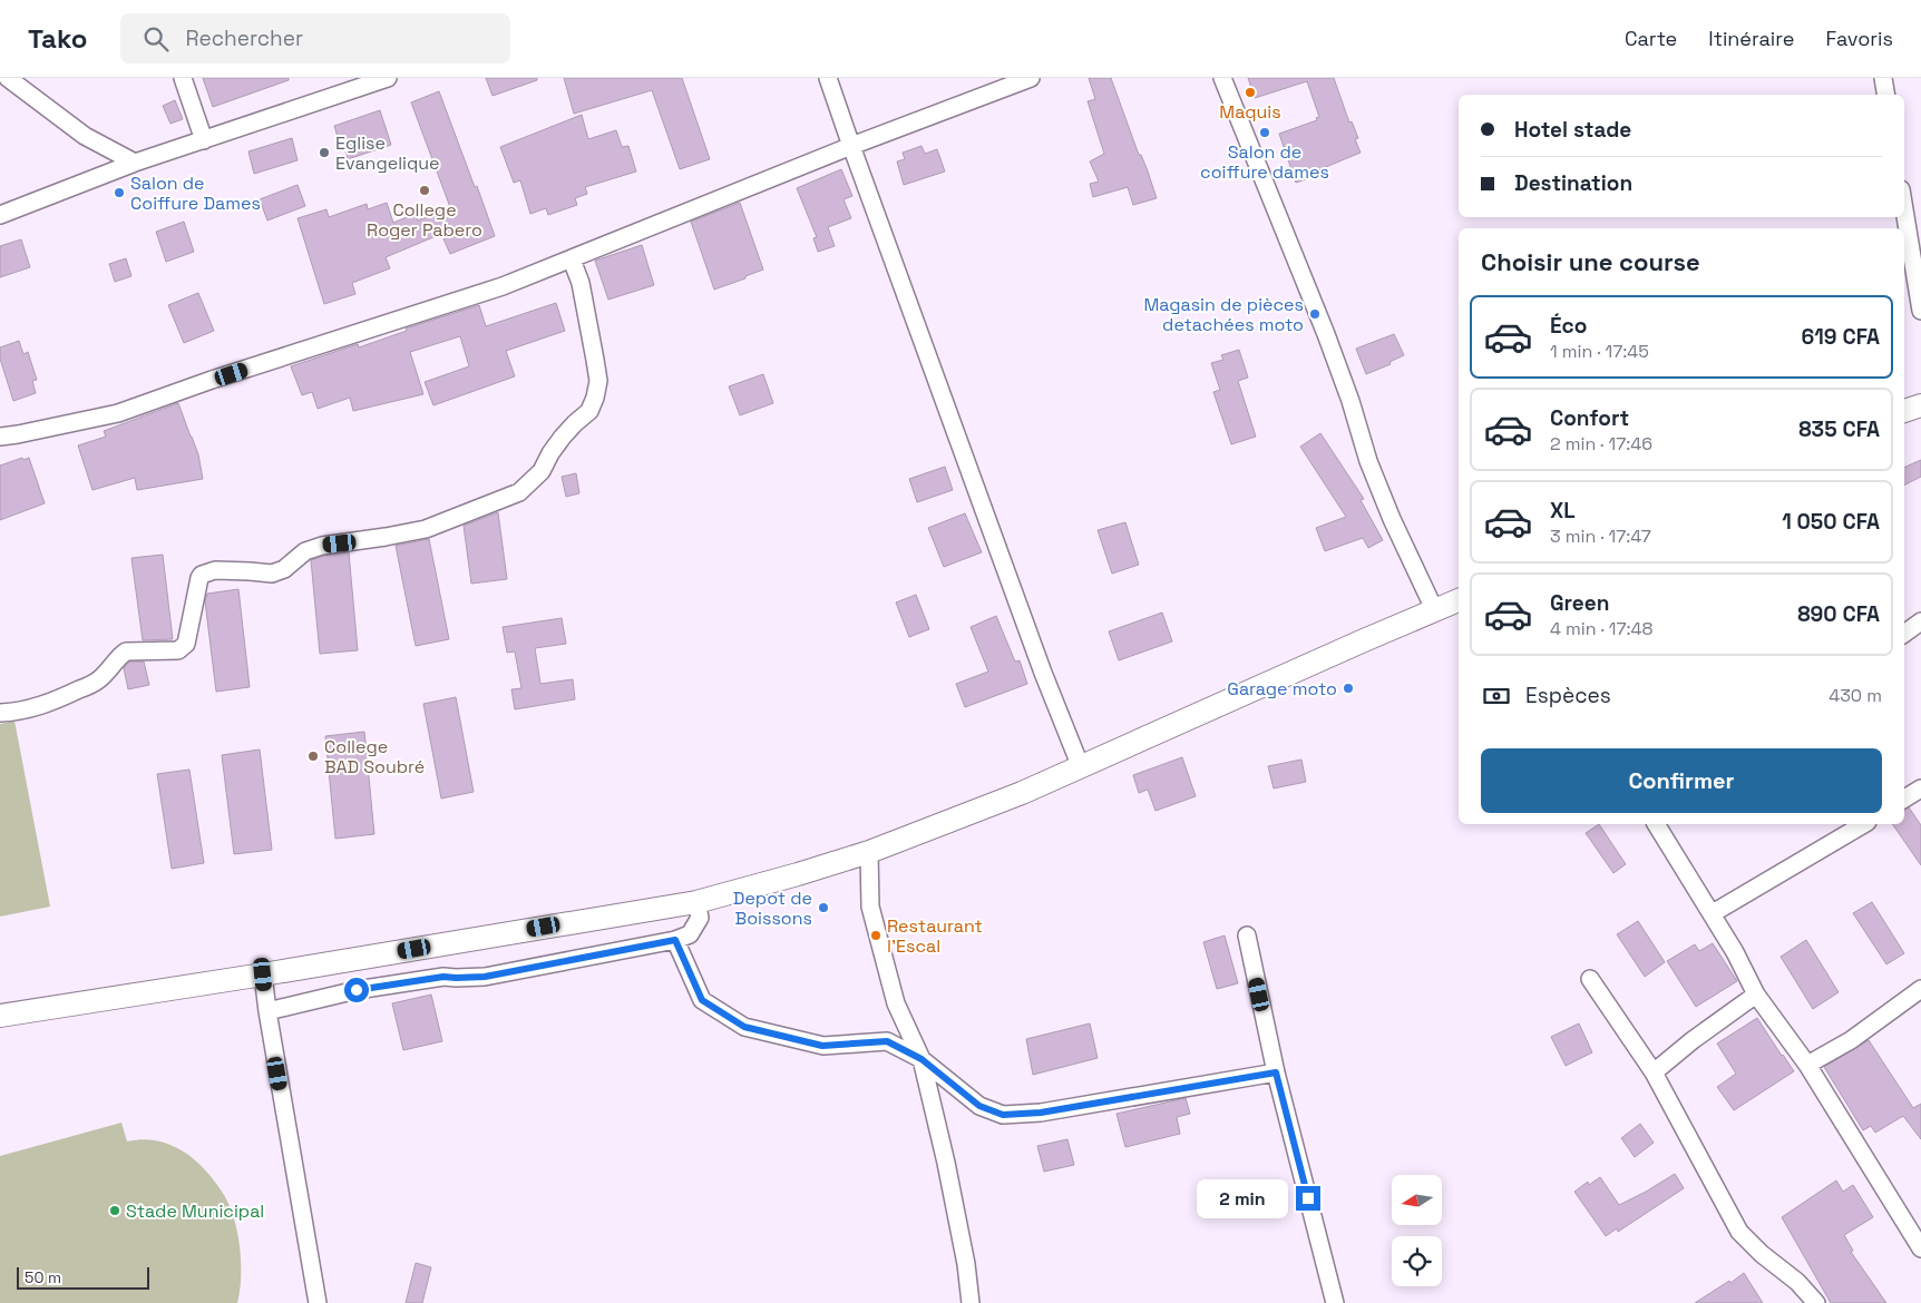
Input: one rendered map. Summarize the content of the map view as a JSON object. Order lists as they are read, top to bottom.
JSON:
{
  "places": [
    "Maquis",
    "Salon de coiffure dames",
    "Eglise Evangelique",
    "College Roger Pabero",
    "Salon de Coiffure Dames",
    "Magasin de pièces detachées moto",
    "Garage moto",
    "College BAD Soubré",
    "Depot de Boissons",
    "Restaurant l'Escal",
    "Stade Municipal"
  ],
  "scale_bar": "50 m",
  "north": "left",
  "page": {
    "header": "Tako",
    "search": "Rechercher",
    "nav": ["Carte", "Itinéraire", "Favoris"],
    "banner": ["Hotel stade", "Destination"],
    "heading": "Choisir une course",
    "list": [
      {
        "name": "Éco",
        "note": "1 min · 17:45",
        "value": "619 CFA"
      },
      {
        "name": "Confort",
        "note": "2 min · 17:46",
        "value": "835 CFA"
      },
      {
        "name": "XL",
        "note": "3 min · 17:47",
        "value": "1 050 CFA"
      },
      {
        "name": "Green",
        "note": "4 min · 17:48",
        "value": "890 CFA"
      }
    ],
    "pay": ["Espèces", "430 m"],
    "buttons": "Confirmer",
    "bubble": "2 min",
    "scale": "50 m"
  }
}
